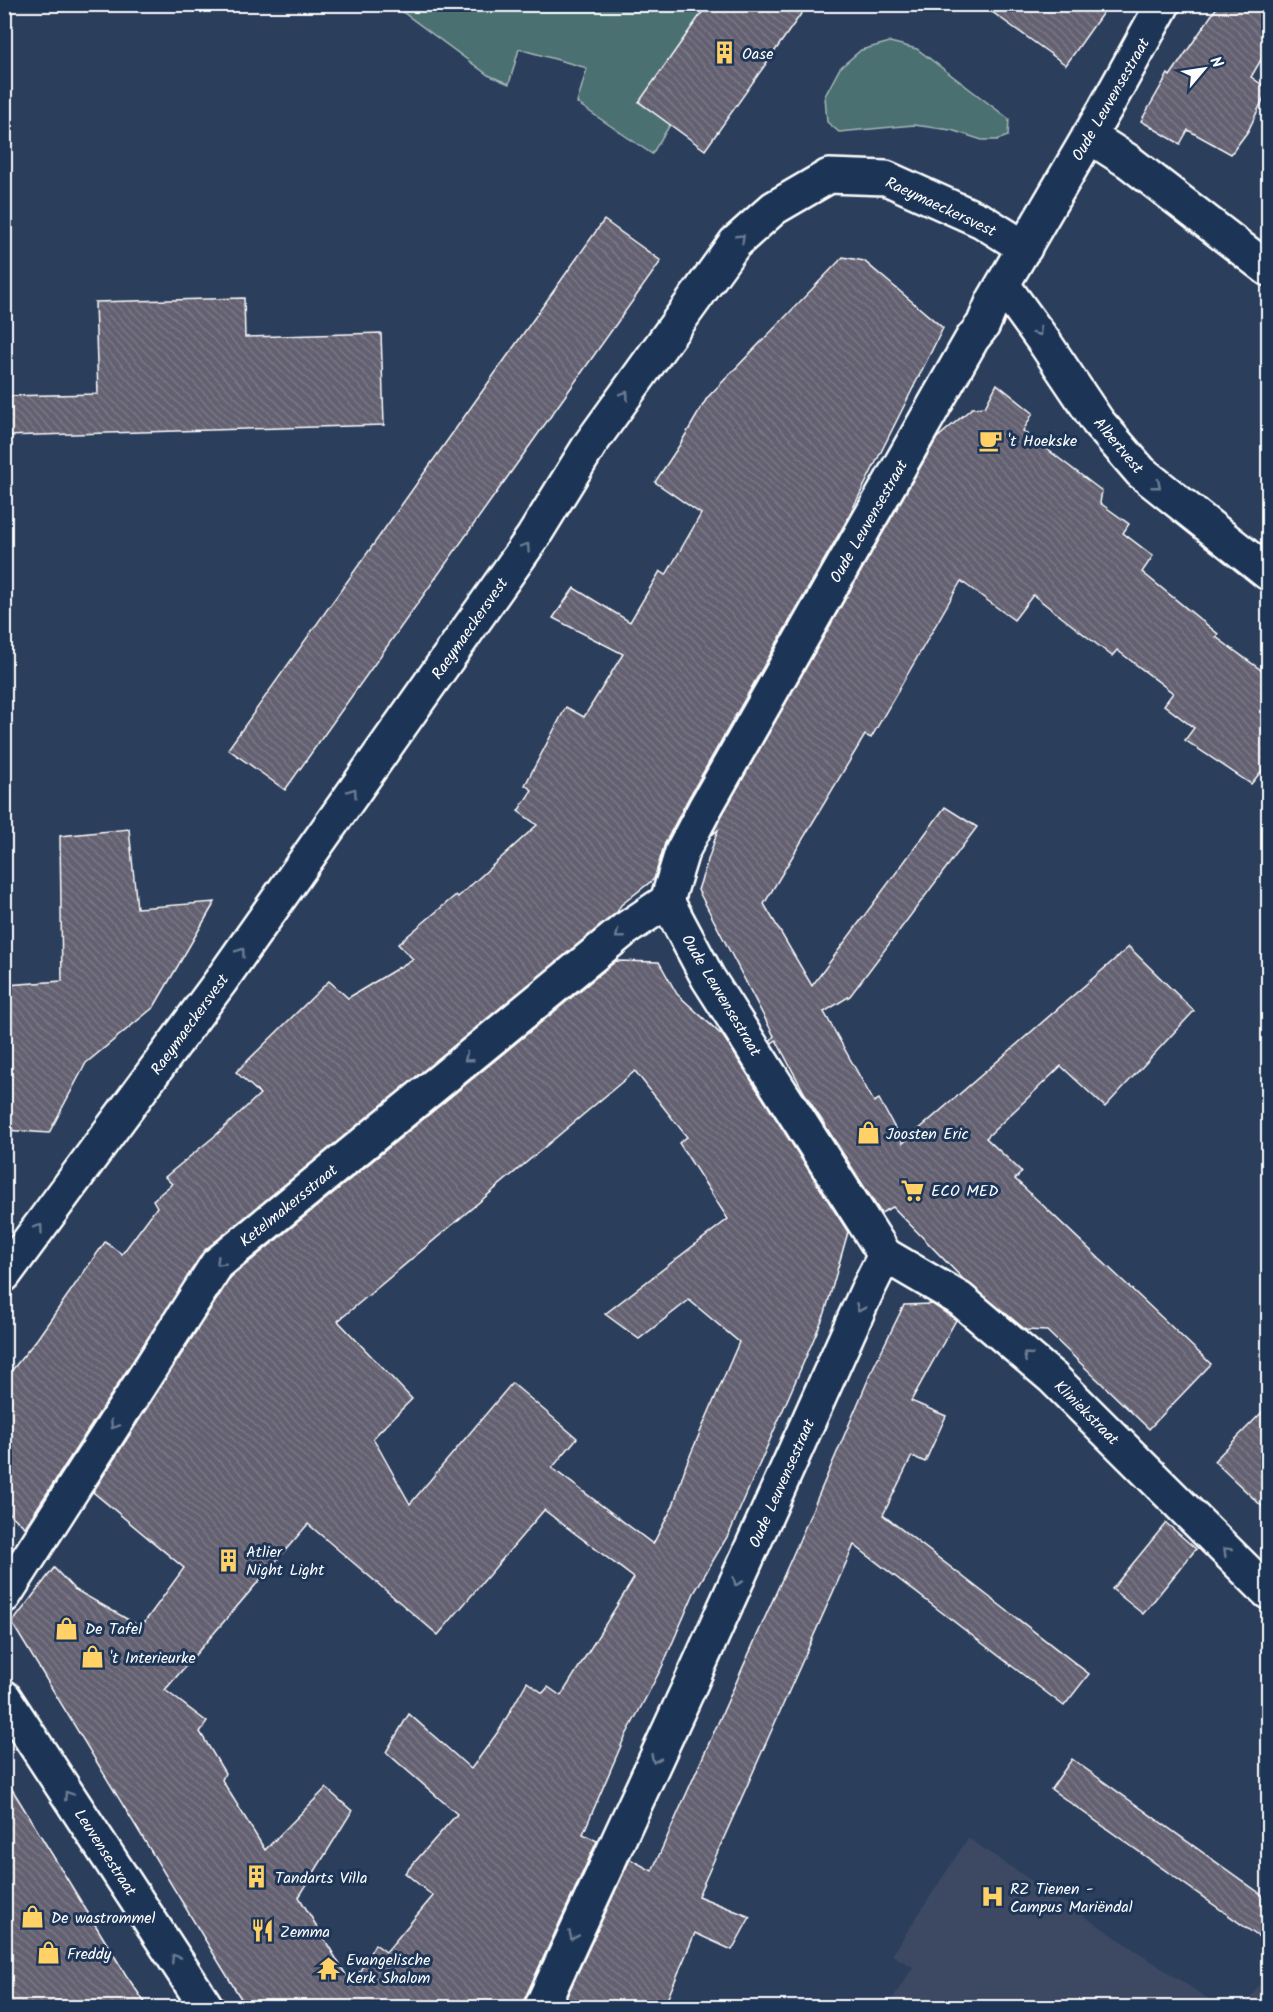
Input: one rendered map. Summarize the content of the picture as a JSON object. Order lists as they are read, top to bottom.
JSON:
{
  "streets": {
    "street": [
      "Oude Leuvensestraat",
      "Raeymaeckersvest",
      "Albertvest",
      "Ketelmakersstraat",
      "Kliniekstraat",
      "Leuvensestraat"
    ]
  },
  "crossings": [
    ["Oude Leuvensestraat", "Raeymaeckersvest"],
    ["Oude Leuvensestraat", "Albertvest"],
    ["Oude Leuvensestraat", "Ketelmakersstraat"],
    ["Oude Leuvensestraat", "Kliniekstraat"]
  ],
  "one_way": [
    "Oude Leuvensestraat",
    "Raeymaeckersvest",
    "Ketelmakersstraat",
    "Kliniekstraat",
    "Leuvensestraat"
  ],
  "places": {
    "building": ["Oase", "Atlier Night Light", "Tandarts Villa"],
    "cafe": ["'t Hoekske"],
    "shop": [
      "Joosten Eric",
      "De Tafel",
      "'t Interieurke",
      "De wastrommel",
      "Freddy"
    ],
    "supermarket": ["ECO MED"],
    "hospital": ["RZ Tienen - Campus Mariëndal"],
    "restaurant": ["Zemma"],
    "temple": ["Evangelische Kerk Shalom"]
  },
  "north": "top right"
}
